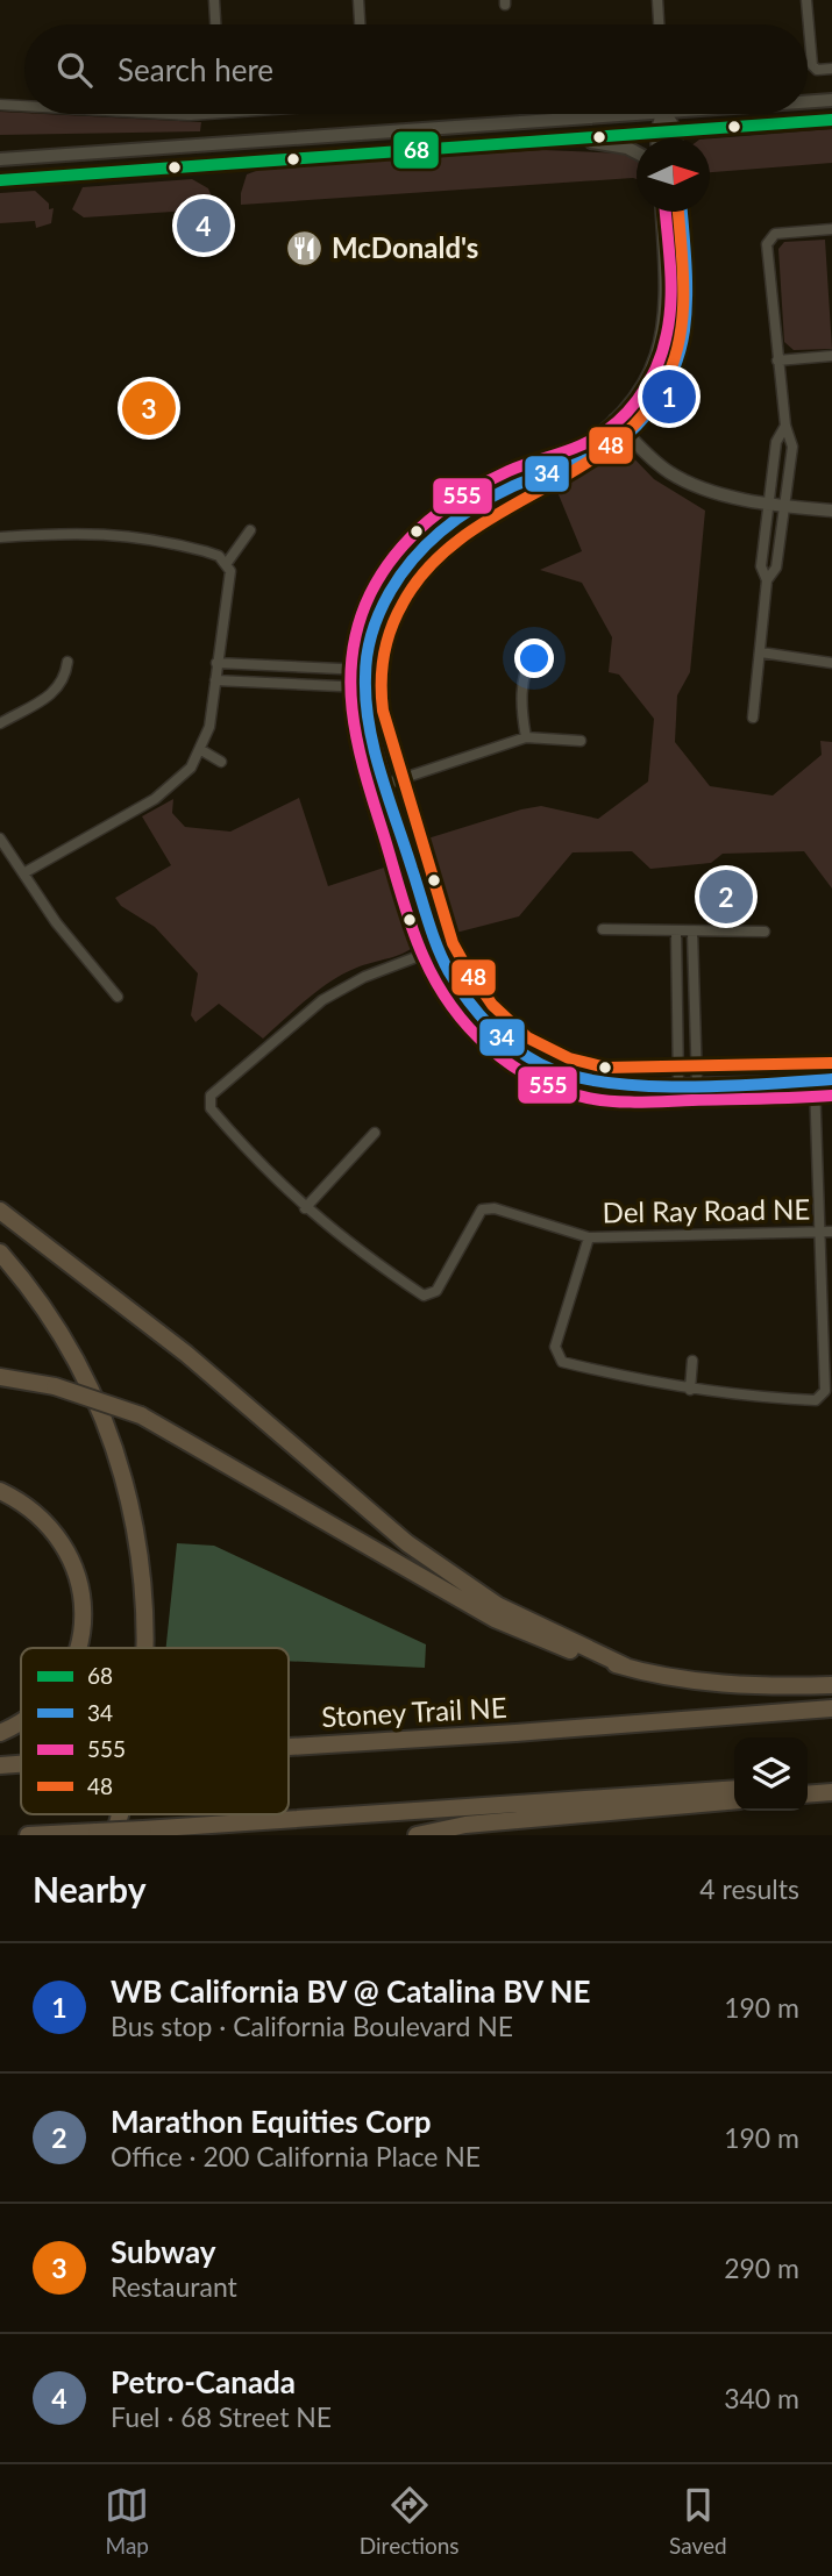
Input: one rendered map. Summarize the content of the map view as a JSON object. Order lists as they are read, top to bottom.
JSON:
{
  "streets": {
    "highway": ["Stoney Trail NE"],
    "street": ["Del Ray Road NE"]
  },
  "places": {
    "restaurant": ["McDonald's"]
  },
  "lines": [
    "transit line 68",
    "transit line 34",
    "transit line 555",
    "transit line 48"
  ],
  "legend": [
    "68",
    "34",
    "555",
    "48"
  ],
  "north": "right",
  "page": {
    "search": "Search here",
    "pins": [
      "4",
      "1",
      "3",
      "2"
    ],
    "heading": ["Nearby", "4 results"],
    "list": [
      {
        "mark": "1",
        "name": "WB California BV @ Catalina BV NE",
        "note": "Bus stop · California Boulevard NE",
        "value": "190 m"
      },
      {
        "mark": "2",
        "name": "Marathon Equities Corp",
        "note": "Office · 200 California Place NE",
        "value": "190 m"
      },
      {
        "mark": "3",
        "name": "Subway",
        "note": "Restaurant",
        "value": "290 m"
      },
      {
        "mark": "4",
        "name": "Petro-Canada",
        "note": "Fuel · 68 Street NE",
        "value": "340 m"
      }
    ],
    "nav": ["Map", "Directions", "Saved"]
  }
}
